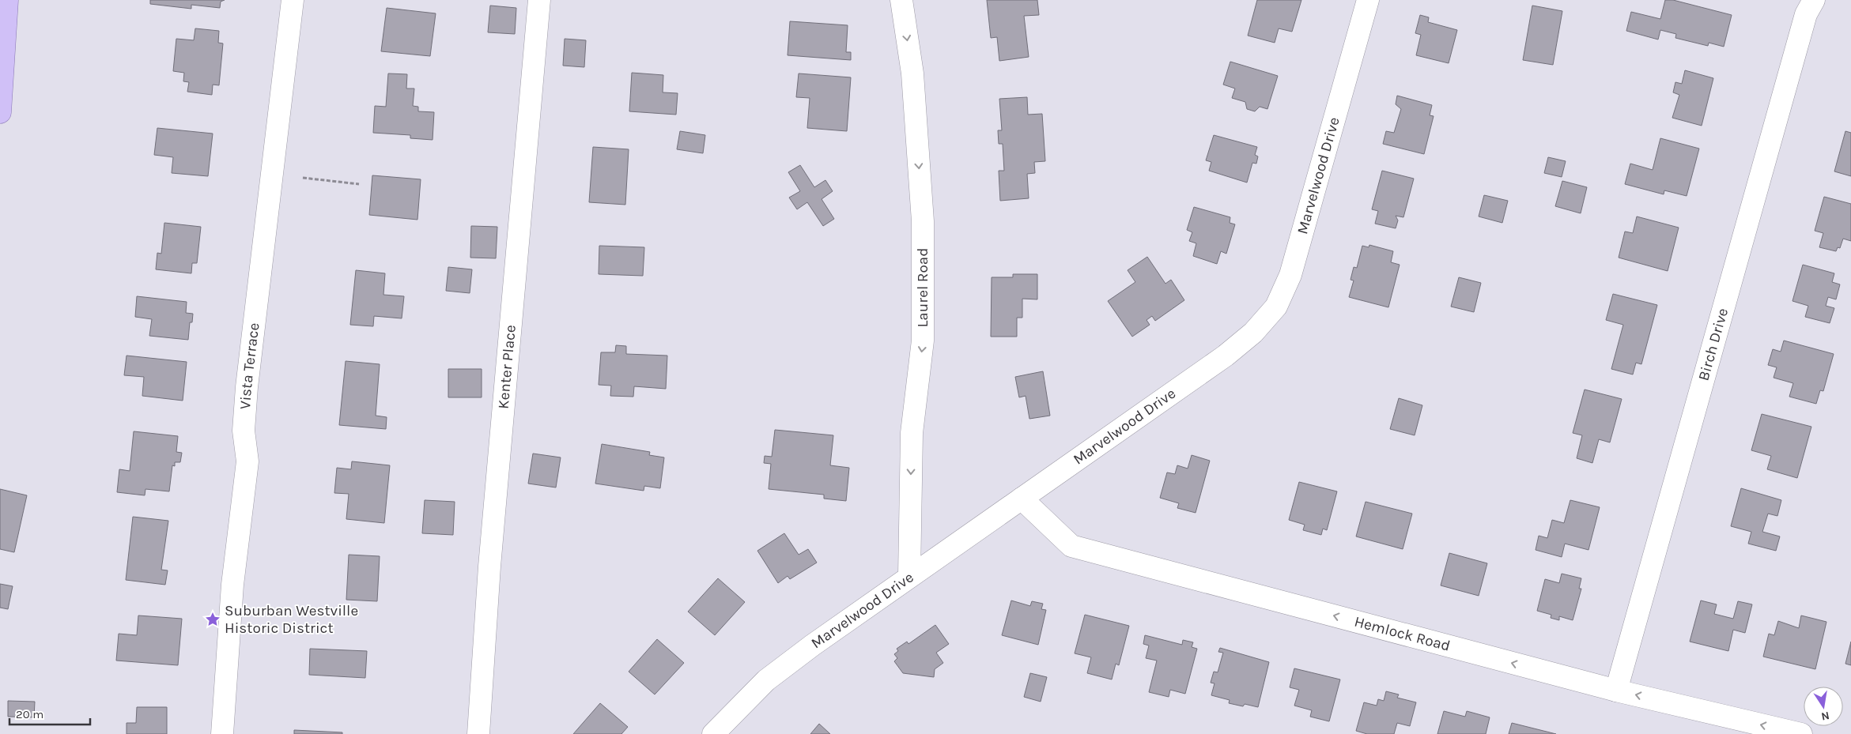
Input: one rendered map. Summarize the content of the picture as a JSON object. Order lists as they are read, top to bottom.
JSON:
{
  "streets": {
    "street": [
      "Marvelwood Drive",
      "Laurel Road",
      "Birch Drive",
      "Vista Terrace",
      "Kenter Place",
      "Hemlock Road"
    ]
  },
  "crossings": [
    ["Marvelwood Drive", "Laurel Road"],
    ["Marvelwood Drive", "Hemlock Road"],
    ["Birch Drive", "Hemlock Road"]
  ],
  "one_way": ["Laurel Road", "Hemlock Road"],
  "places": {
    "place": ["Suburban Westville Historic District"]
  },
  "scale_bar": "20 m",
  "north": "bottom"
}
